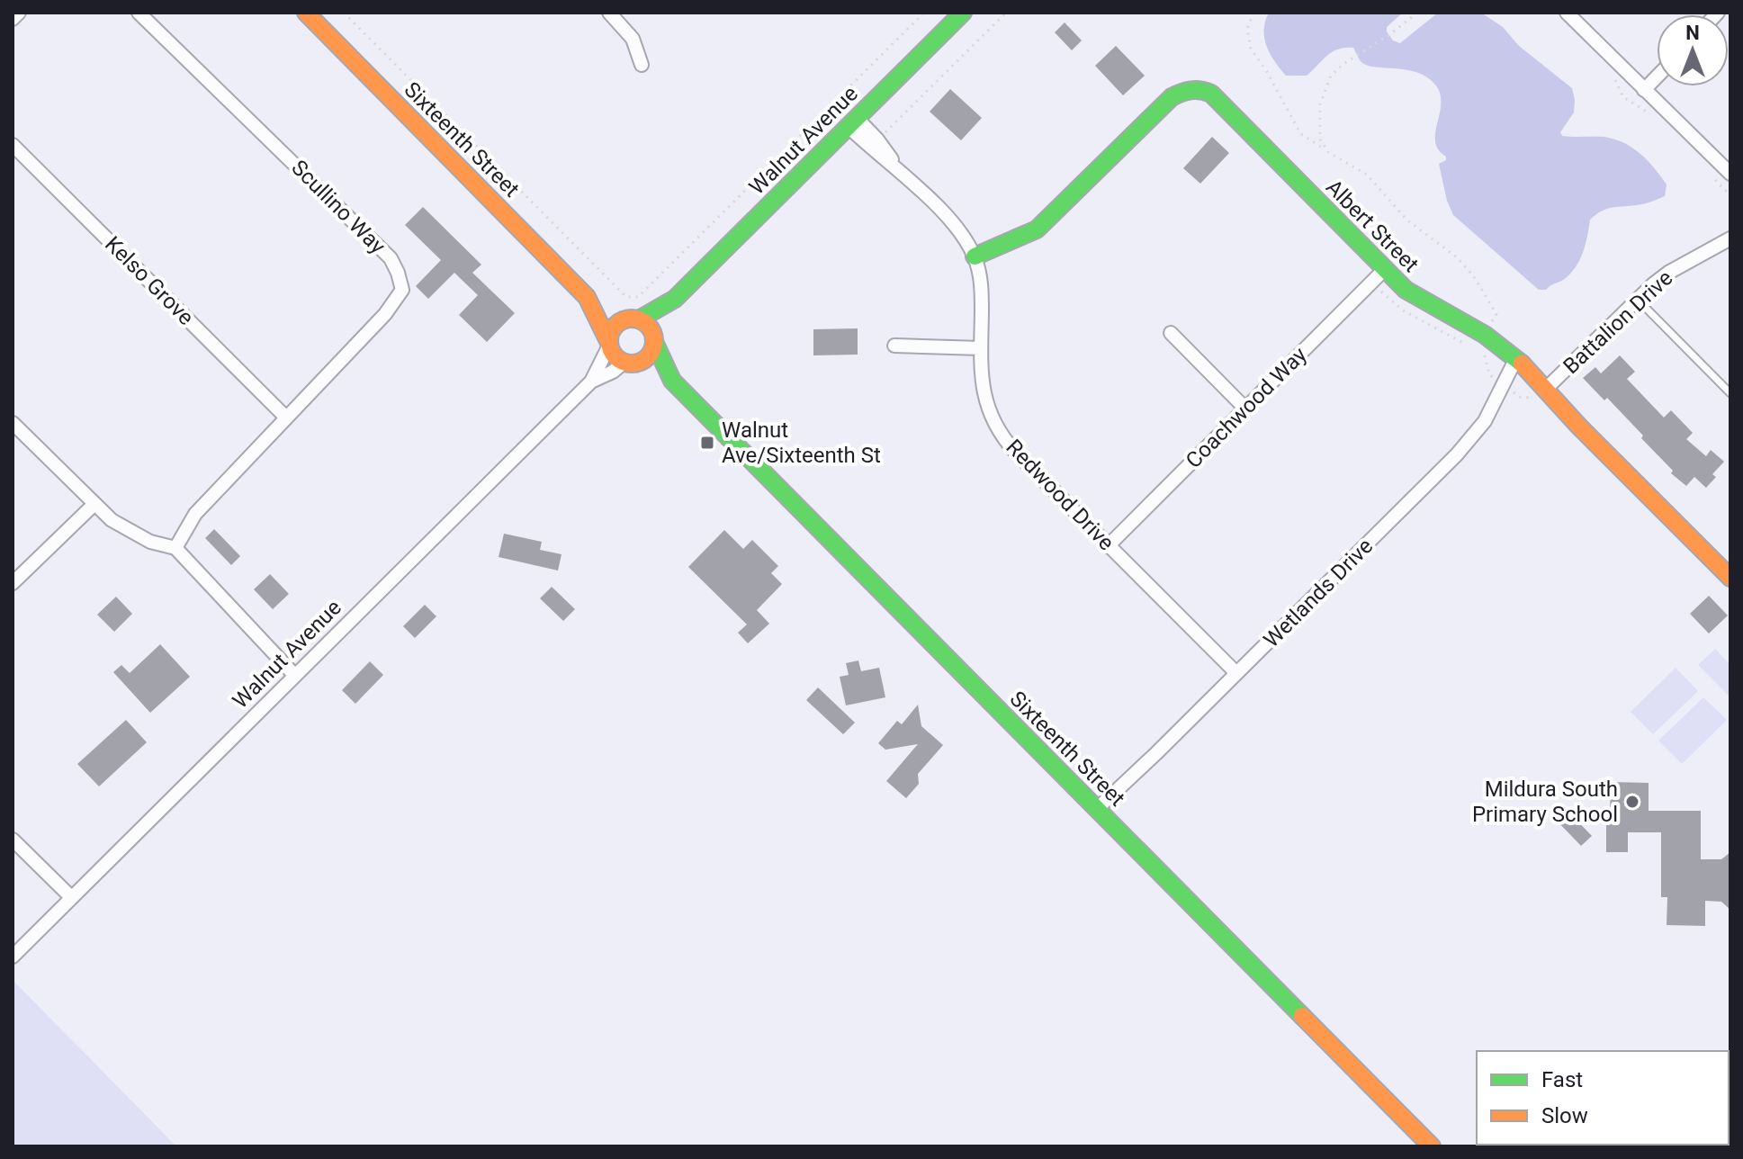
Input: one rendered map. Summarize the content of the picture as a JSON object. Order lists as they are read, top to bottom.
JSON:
{
  "streets": {
    "street": [
      "Sixteenth Street",
      "Walnut Avenue",
      "Scullino Way",
      "Albert Street",
      "Kelso Grove",
      "Battalion Drive",
      "Coachwood Way",
      "Redwood Drive",
      "Wetlands Drive"
    ]
  },
  "crossings": [
    ["Sixteenth Street", "Walnut Avenue"],
    ["Sixteenth Street", "Wetlands Drive"],
    ["Walnut Avenue", "Redwood Drive"],
    ["Scullino Way", "Kelso Grove"],
    ["Albert Street", "Battalion Drive"],
    ["Albert Street", "Coachwood Way"],
    ["Albert Street", "Redwood Drive"],
    ["Albert Street", "Wetlands Drive"],
    ["Coachwood Way", "Redwood Drive"],
    ["Redwood Drive", "Wetlands Drive"]
  ],
  "places": {
    "transit": ["Walnut Ave/Sixteenth St"],
    "other": ["Mildura South Primary School"]
  },
  "legend": ["Fast", "Slow"],
  "north": "top"
}
